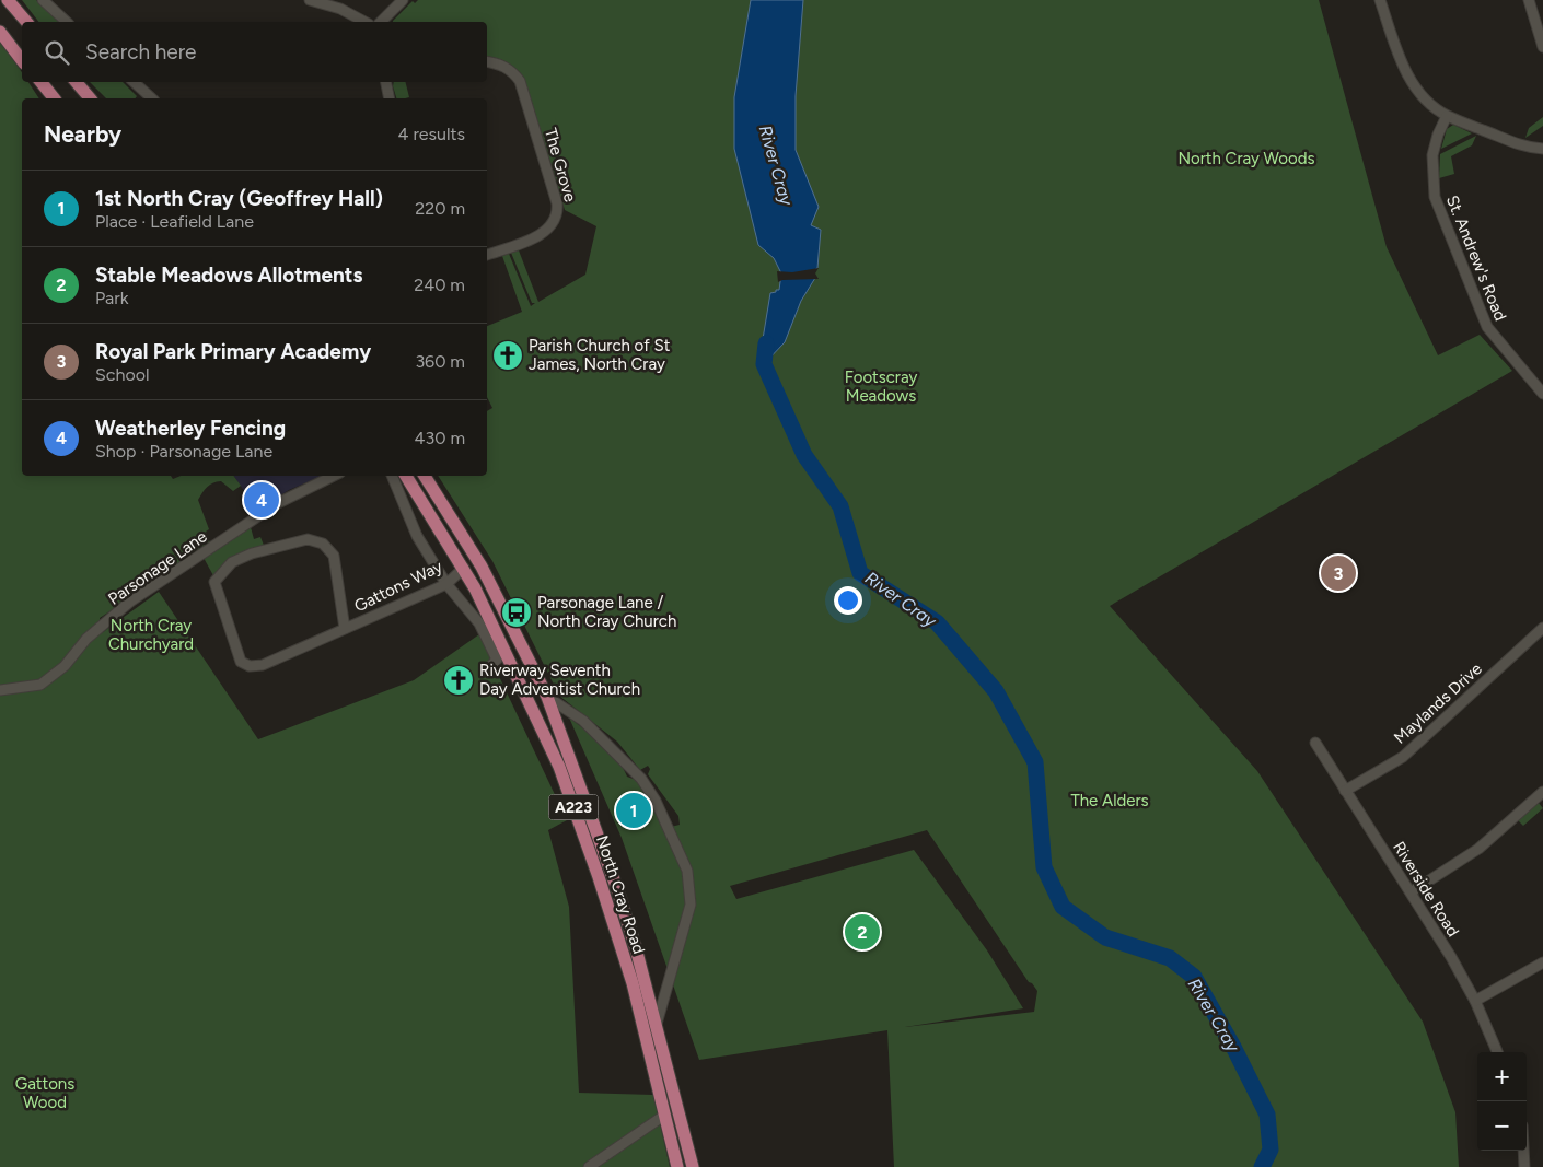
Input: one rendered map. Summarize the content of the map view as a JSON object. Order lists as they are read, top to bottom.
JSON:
{
  "streets": {
    "main road": ["A223", "North Cray Road"],
    "street": [
      "The Grove",
      "St. Andrew's Road",
      "Parsonage Lane",
      "Gattons Way",
      "Maylands Drive",
      "Riverside Road"
    ]
  },
  "crossings": [
    ["Gattons Way", "North Cray Road"],
    ["Maylands Drive", "Riverside Road"]
  ],
  "water": ["River Cray"],
  "parks": [
    "North Cray Woods",
    "Footscray Meadows",
    "North Cray Churchyard",
    "The Alders",
    "Gattons Wood"
  ],
  "places": {
    "church": ["Parish Church of St James, North Cray", "Riverway Seventh Day Adventist Church"],
    "bus stop": ["Parsonage Lane / North Cray Church"]
  },
  "page": {
    "search": "Search here",
    "heading": ["Nearby", "4 results"],
    "list": [
      {
        "mark": "1",
        "name": "1st North Cray (Geoffrey Hall)",
        "note": "Place · Leafield Lane",
        "value": "220 m"
      },
      {
        "mark": "2",
        "name": "Stable Meadows Allotments",
        "note": "Park",
        "value": "240 m"
      },
      {
        "mark": "3",
        "name": "Royal Park Primary Academy",
        "note": "School",
        "value": "360 m"
      },
      {
        "mark": "4",
        "name": "Weatherley Fencing",
        "note": "Shop · Parsonage Lane",
        "value": "430 m"
      }
    ],
    "pins": [
      "4",
      "3",
      "1",
      "2"
    ],
    "map_buttons": ["+", "−"]
  }
}
